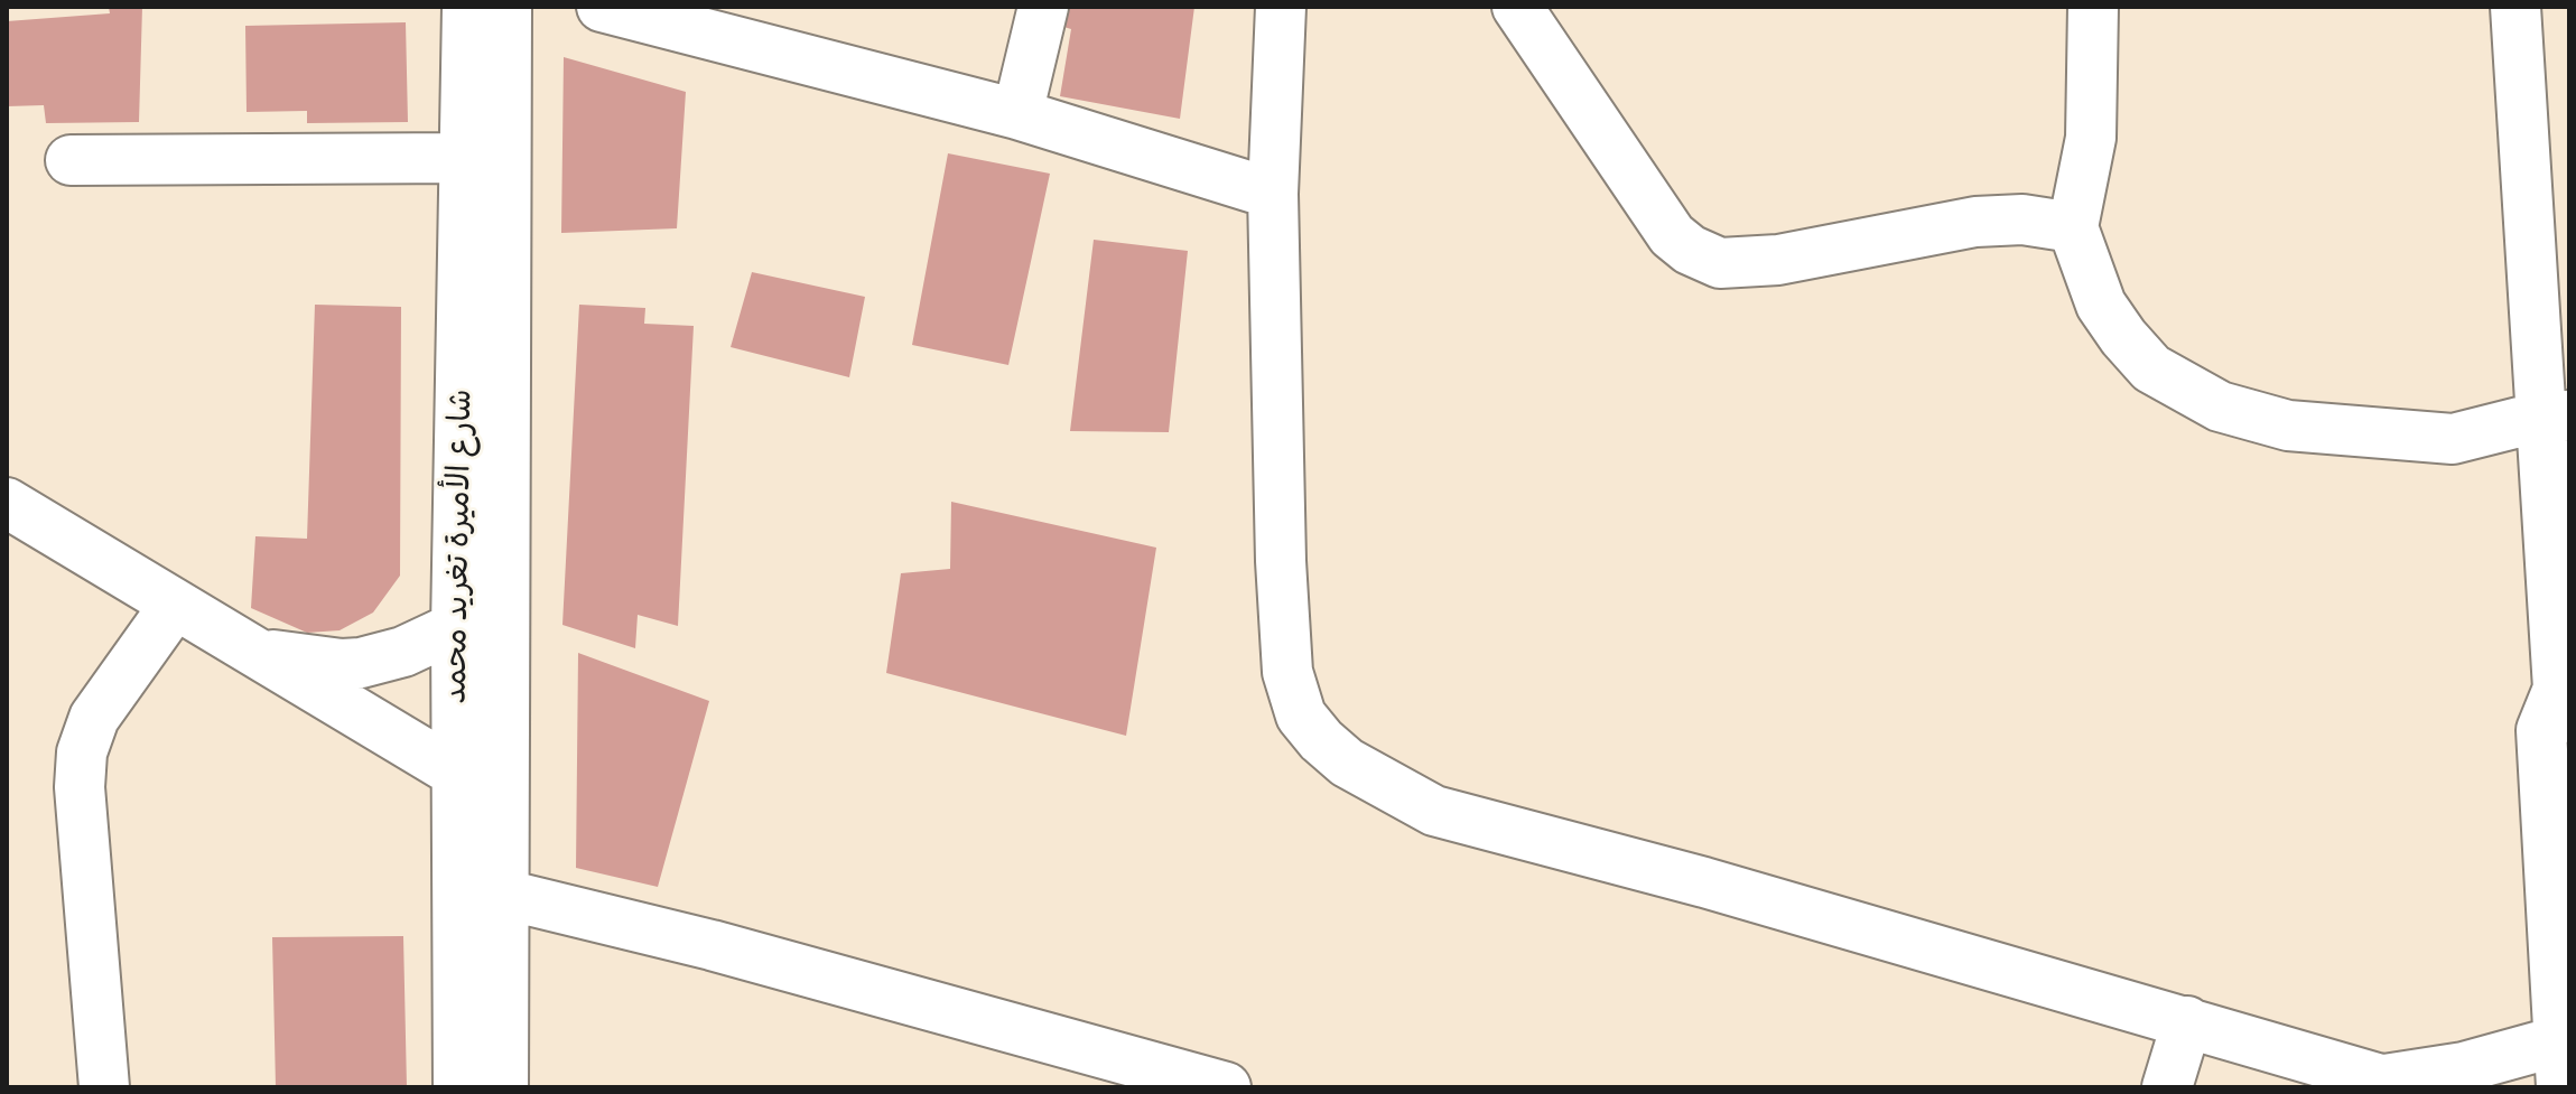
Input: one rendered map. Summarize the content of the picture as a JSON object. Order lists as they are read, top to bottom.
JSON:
{
  "streets": {
    "street": ["شارع الأميرة تغريد محمد"]
  }
}
